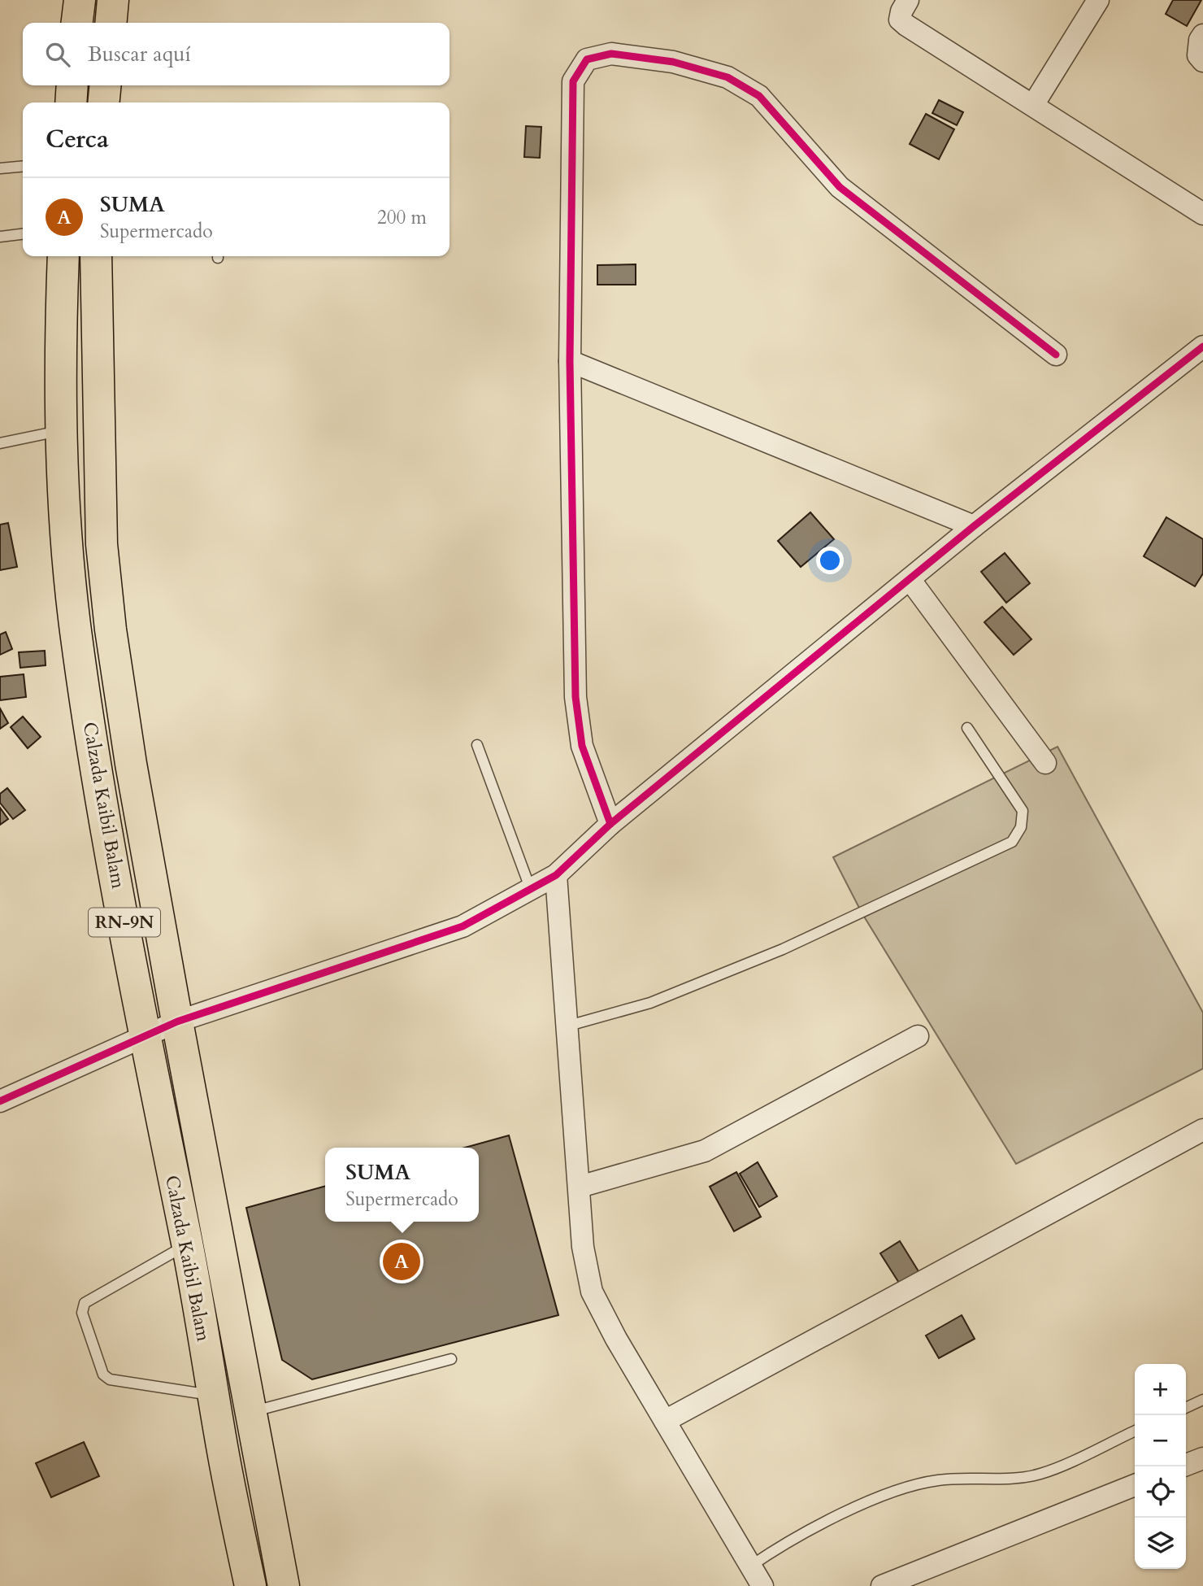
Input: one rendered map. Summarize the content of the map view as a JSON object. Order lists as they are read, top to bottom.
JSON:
{
  "streets": {
    "main road": ["Calzada Kaibil Balam", "RN-9N"]
  },
  "page": {
    "search": "Buscar aquí",
    "heading": "Cerca",
    "list": [
      {
        "mark": "A",
        "name": "SUMA",
        "note": "Supermercado",
        "value": "200 m"
      }
    ],
    "popup": ["SUMA", "Supermercado"],
    "pins": "A",
    "map_buttons": ["+", "−"]
  }
}
